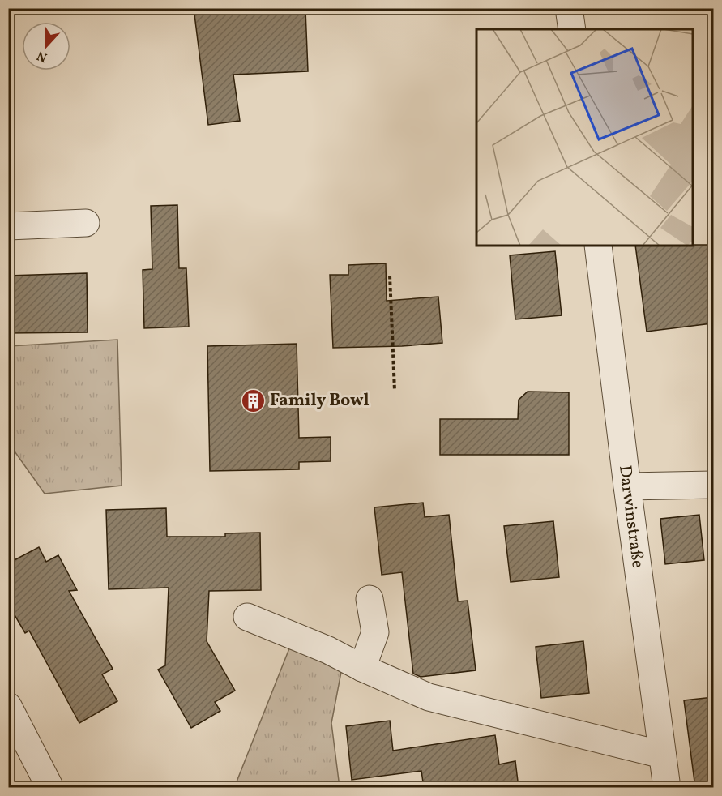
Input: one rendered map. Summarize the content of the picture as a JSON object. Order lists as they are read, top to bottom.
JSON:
{
  "streets": {
    "street": ["Darwinstraße"]
  },
  "places": {
    "building": ["Family Bowl"]
  },
  "north": "bottom"
}
